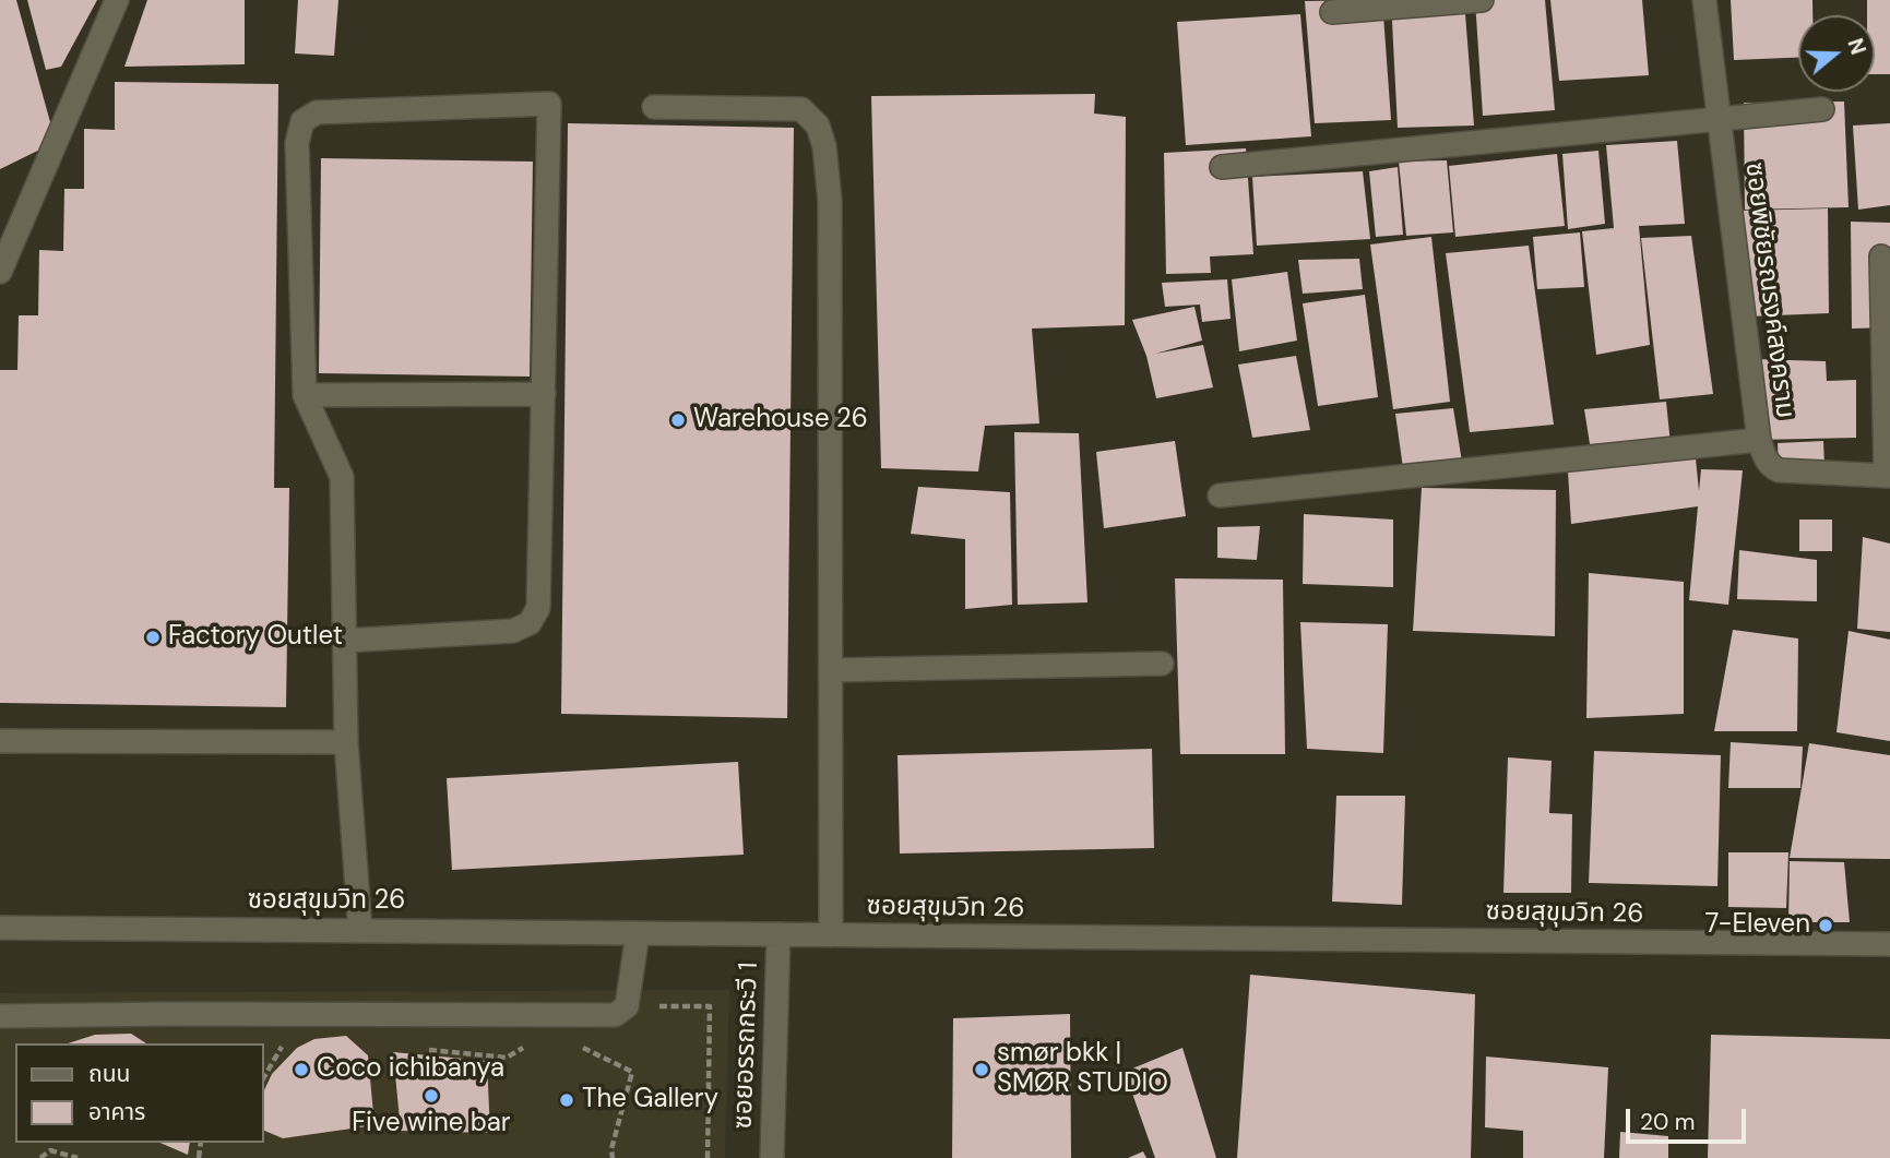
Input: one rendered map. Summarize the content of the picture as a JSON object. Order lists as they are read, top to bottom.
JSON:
{
  "streets": {
    "street": ["ซอยพิชัยรณรงค์สงคราม", "ซอยสุขุมวิท 26", "ซอยอรรถกระวี 1"]
  },
  "crossings": [
    ["ซอยสุขุมวิท 26", "ซอยอรรถกระวี 1"]
  ],
  "places": [
    "Warehouse 26",
    "Factory Outlet",
    "7-Eleven",
    "Coco ichibanya",
    "smør bkk | SMØR STUDIO",
    "Five wine bar",
    "The Gallery"
  ],
  "legend": ["ถนน", "อาคาร"],
  "scale_bar": "20 m",
  "north": "right"
}
